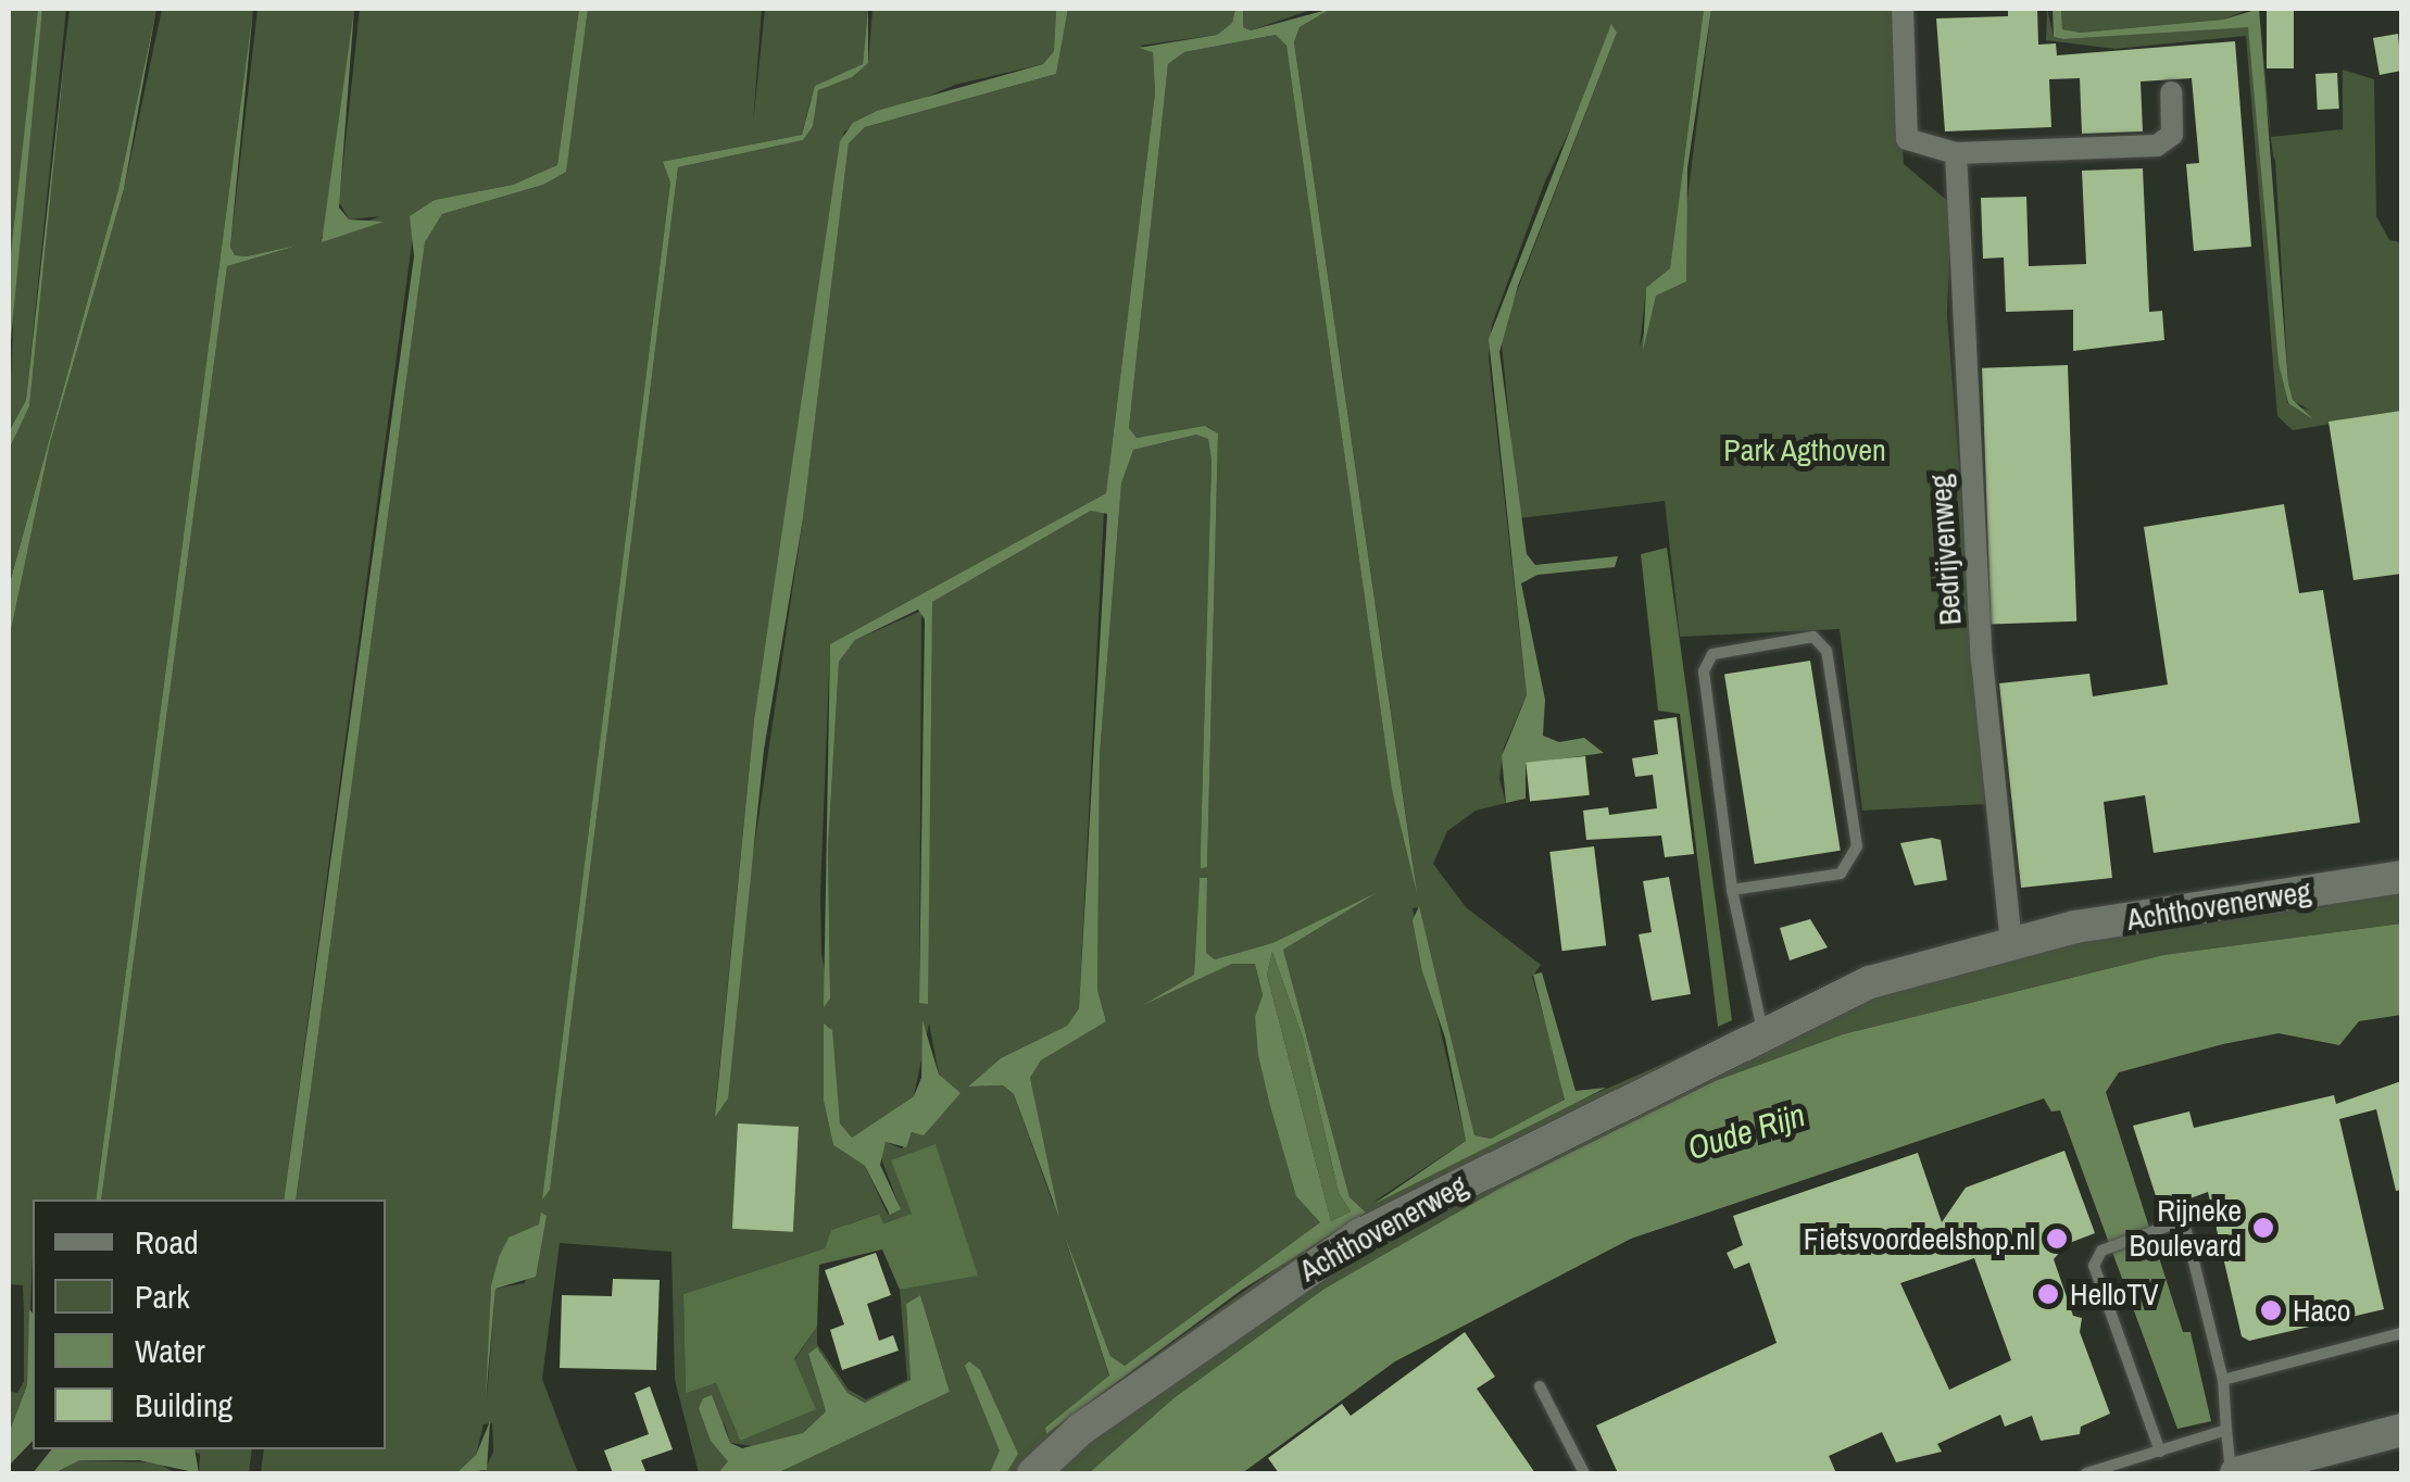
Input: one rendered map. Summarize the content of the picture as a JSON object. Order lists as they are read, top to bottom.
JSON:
{
  "streets": {
    "street": ["Bedrijvenweg", "Achthovenerweg"]
  },
  "crossings": [
    ["Bedrijvenweg", "Achthovenerweg"]
  ],
  "water": ["Oude Rijn"],
  "parks": ["Park Agthoven"],
  "places": [
    "Rijneke Boulevard",
    "Fietsvoordeelshop.nl",
    "HelloTV",
    "Haco"
  ],
  "legend": [
    "Road",
    "Park",
    "Water",
    "Building"
  ]
}
